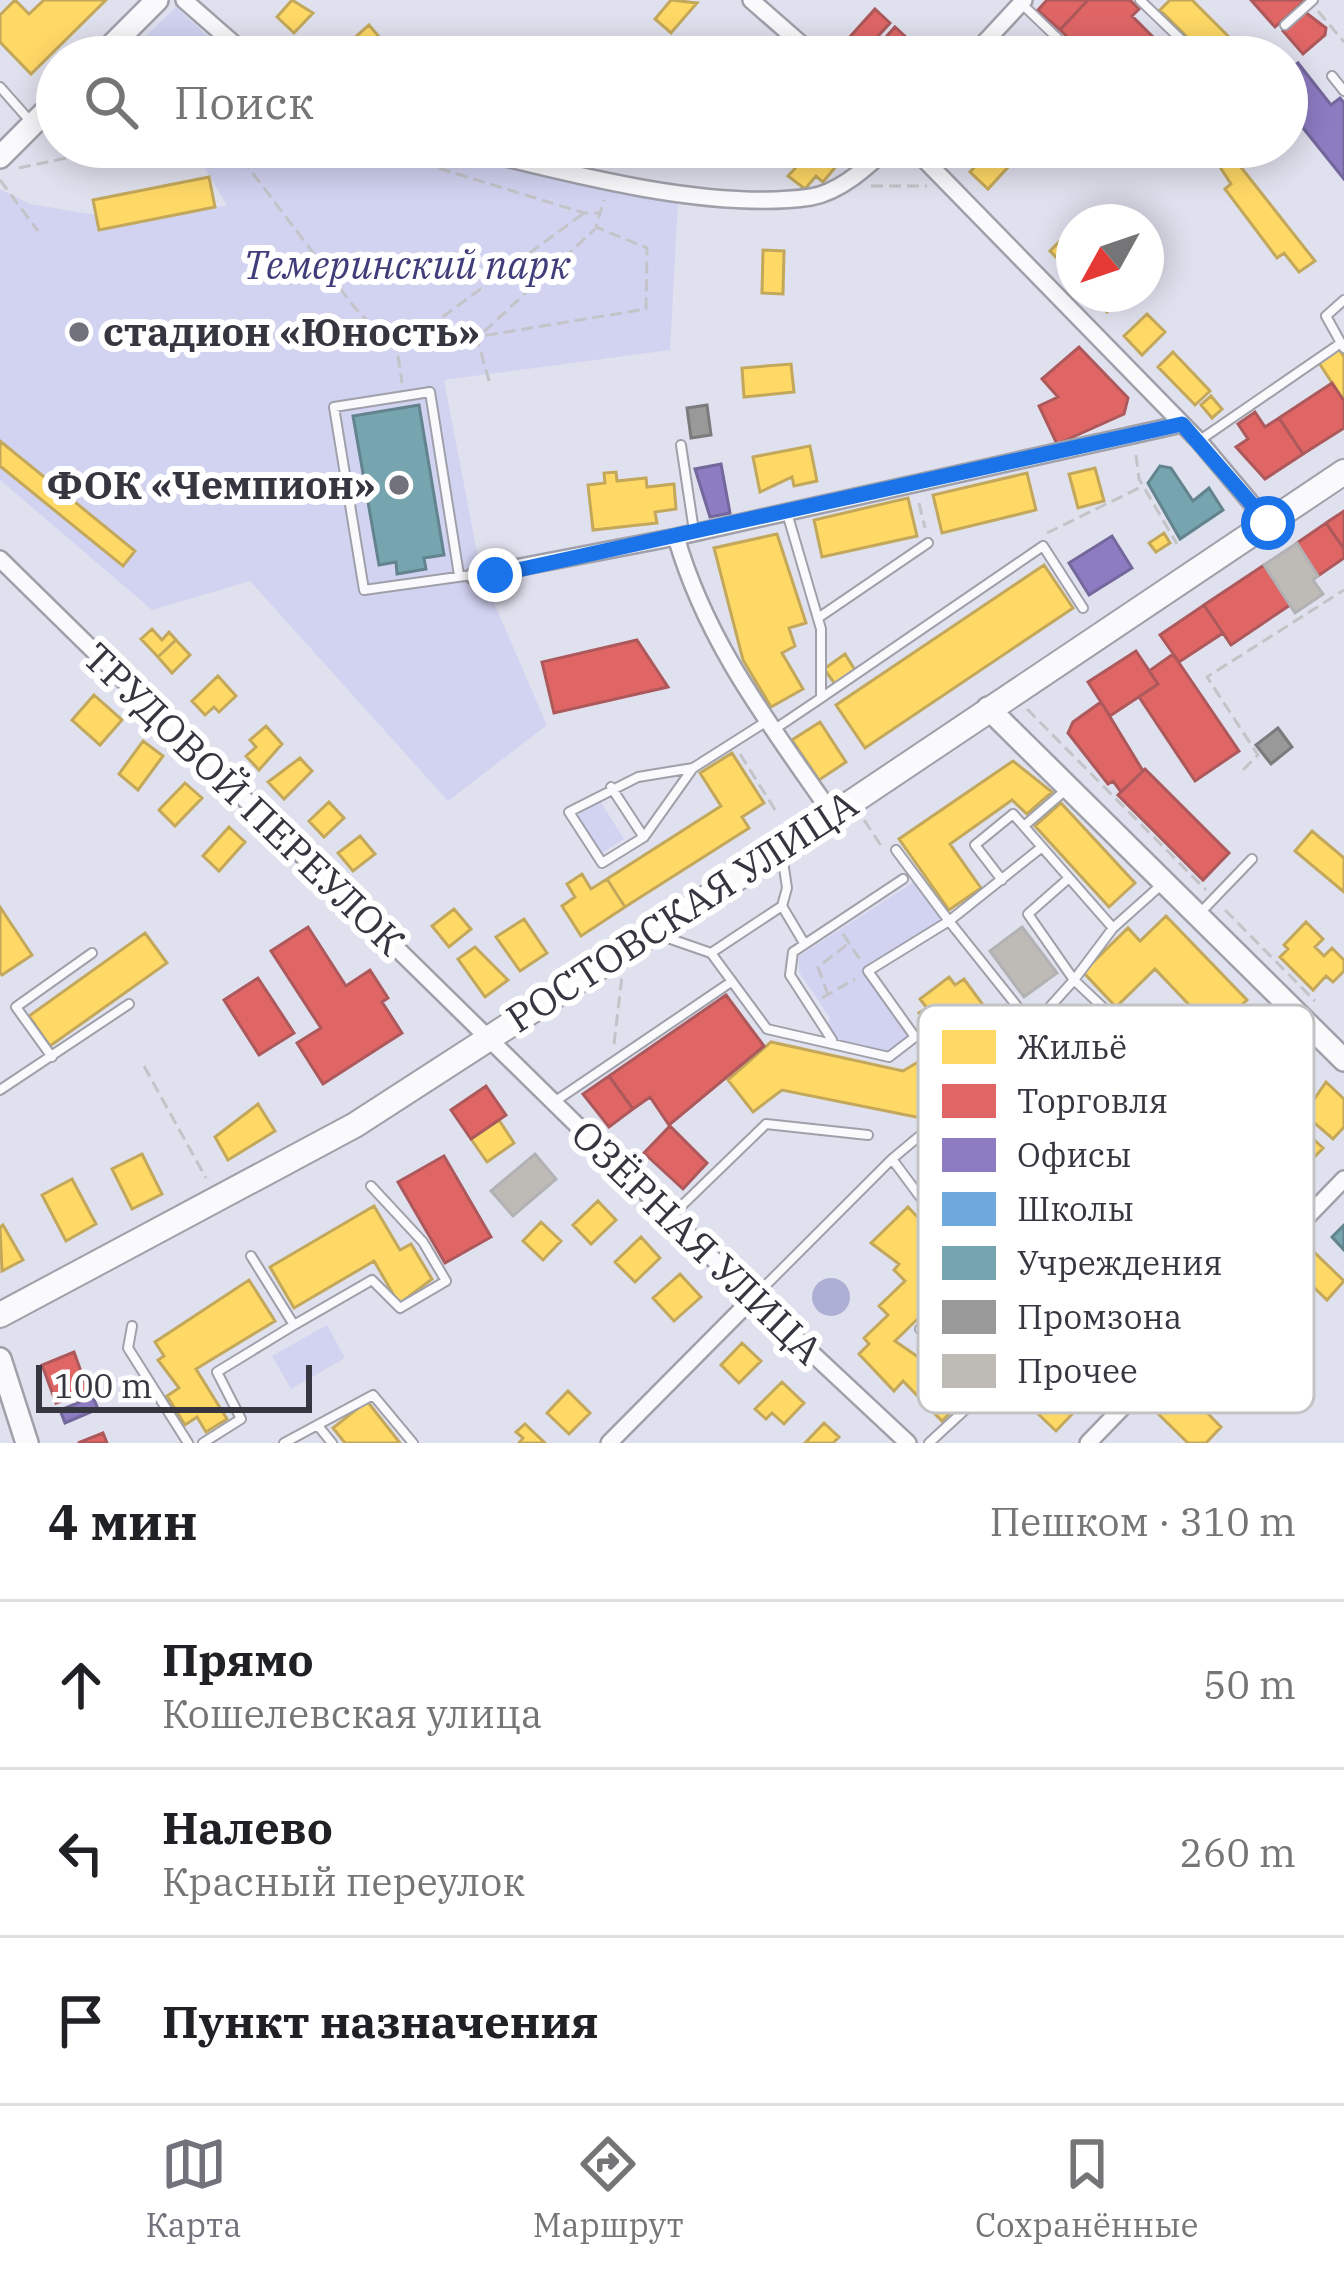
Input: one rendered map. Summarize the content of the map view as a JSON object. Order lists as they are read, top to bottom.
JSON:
{
  "streets": {
    "main road": ["РОСТОВСКАЯ УЛИЦА"],
    "street": ["ТРУДОВОЙ ПЕРЕУЛОК", "ОЗЁРНАЯ УЛИЦА"]
  },
  "crossings": [
    ["ТРУДОВОЙ ПЕРЕУЛОК", "РОСТОВСКАЯ УЛИЦА"],
    ["ТРУДОВОЙ ПЕРЕУЛОК", "ОЗЁРНАЯ УЛИЦА"],
    ["РОСТОВСКАЯ УЛИЦА", "ОЗЁРНАЯ УЛИЦА"]
  ],
  "parks": ["Темеринский парк"],
  "places": ["стадион «Юность»", "ФОК «Чемпион»"],
  "legend": [
    "Жильё",
    "Торговля",
    "Офисы",
    "Школы",
    "Учреждения",
    "Промзона",
    "Прочее"
  ],
  "scale_bar": "100 m",
  "north": "bottom left",
  "page": {
    "search": "Поиск",
    "scale": "100 m",
    "heading": ["4 мин", "Пешком · 310 m"],
    "list": [
      ["Прямо", "Кошелевская улица", "50 m"],
      ["Налево", "Красный переулок", "260 m"],
      "Пункт назначения"
    ],
    "nav": ["Карта", "Маршрут", "Сохранённые"]
  }
}
